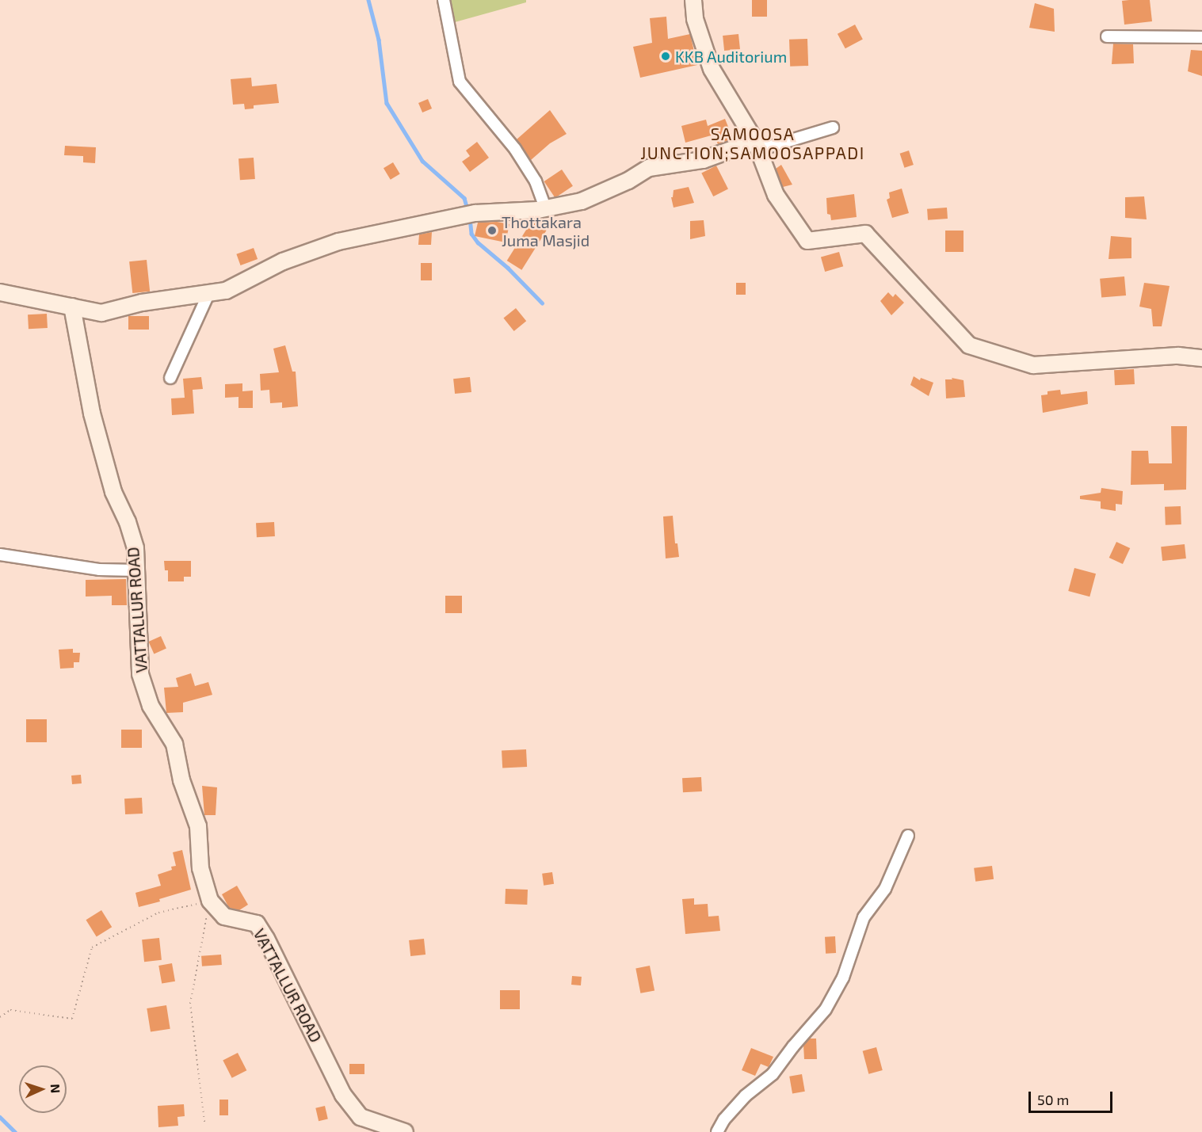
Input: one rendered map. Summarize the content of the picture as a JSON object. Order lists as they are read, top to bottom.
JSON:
{
  "streets": {
    "main road": ["VATTALLUR ROAD"]
  },
  "districts": ["SAMOOSA JUNCTION;SAMOOSAPPADI"],
  "places": ["KKB Auditorium", "Thottakara Juma Masjid"],
  "scale_bar": "50 m",
  "north": "right"
}
